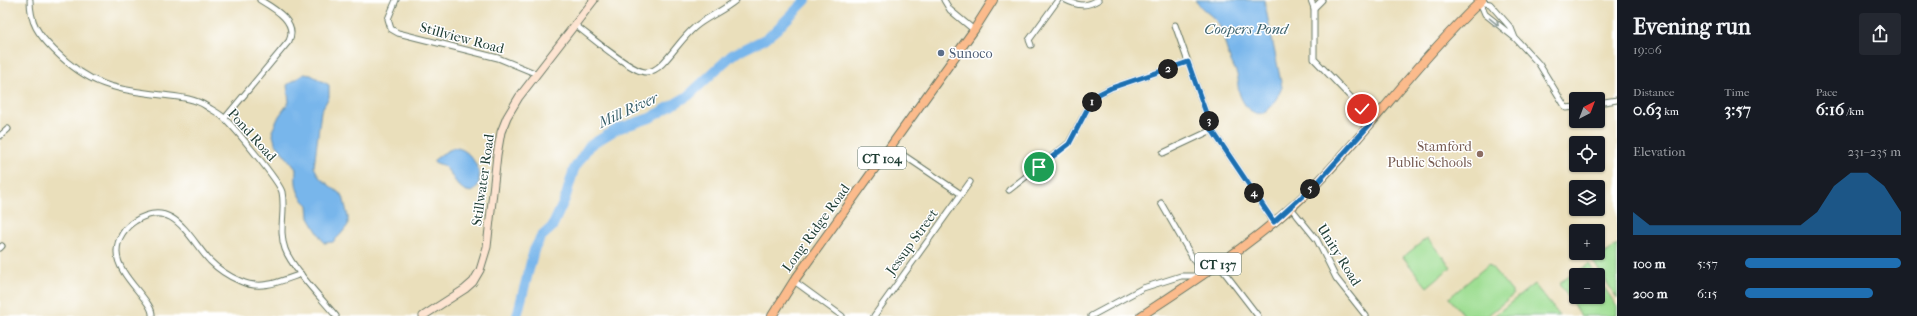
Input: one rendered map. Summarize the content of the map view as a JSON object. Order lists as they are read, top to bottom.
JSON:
{
  "streets": {
    "main road": [
      "CT 104",
      "Stillwater Road",
      "Long Ridge Road",
      "CT 137"
    ],
    "street": [
      "Stillview Road",
      "Pond Road",
      "Jessup Street",
      "Unity Road"
    ]
  },
  "crossings": [
    ["Stillview Road", "Stillwater Road"],
    ["Unity Road", "CT 137"]
  ],
  "water": ["Coopers Pond", "Mill River"],
  "places": ["Sunoco", "Stamford Public Schools"],
  "north": "top right",
  "page": {
    "heading": ["Evening run", "19:06"],
    "pins": [
      "2",
      "1",
      "3",
      "5",
      "4"
    ],
    "stats": [
      ["Distance", "0.63 km"],
      ["Time", "3:57"],
      ["Pace", "6:16 /km"]
    ],
    "map_buttons": ["+", "−"],
    "chart": ["Elevation", "231–235 m"],
    "list": [
      {
        "name": "100 m",
        "note": "5:57"
      },
      {
        "name": "200 m",
        "note": "6:15"
      }
    ]
  }
}
